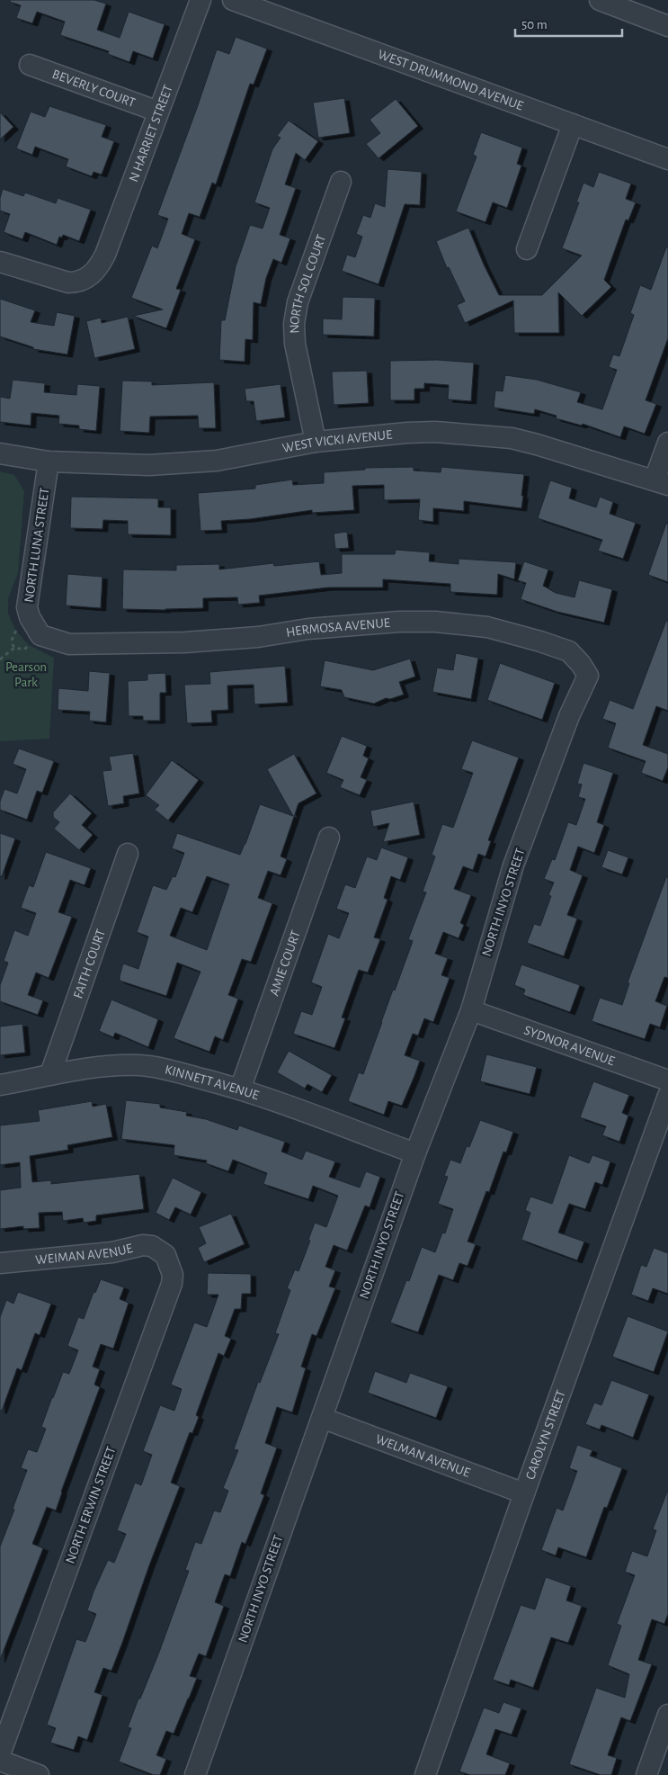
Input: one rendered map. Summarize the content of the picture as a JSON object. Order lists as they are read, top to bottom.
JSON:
{
  "streets": {
    "street": [
      "WEST DRUMMOND AVENUE",
      "BEVERLY COURT",
      "N HARRIET STREET",
      "NORTH SOL COURT",
      "WEST VICKI AVENUE",
      "NORTH LUNA STREET",
      "HERMOSA AVENUE",
      "NORTH INYO STREET",
      "FAITH COURT",
      "AMIE COURT",
      "SYDNOR AVENUE",
      "KINNETT AVENUE",
      "WEIMAN AVENUE",
      "CAROLYN STREET",
      "WELMAN AVENUE",
      "NORTH ERWIN STREET"
    ]
  },
  "crossings": [
    ["BEVERLY COURT", "N HARRIET STREET"],
    ["NORTH SOL COURT", "WEST VICKI AVENUE"],
    ["WEST VICKI AVENUE", "NORTH LUNA STREET"],
    ["NORTH LUNA STREET", "HERMOSA AVENUE"],
    ["HERMOSA AVENUE", "NORTH INYO STREET"],
    ["NORTH INYO STREET", "SYDNOR AVENUE"],
    ["NORTH INYO STREET", "KINNETT AVENUE"],
    ["NORTH INYO STREET", "WELMAN AVENUE"],
    ["FAITH COURT", "KINNETT AVENUE"],
    ["AMIE COURT", "KINNETT AVENUE"],
    ["WEIMAN AVENUE", "NORTH ERWIN STREET"],
    ["CAROLYN STREET", "WELMAN AVENUE"]
  ],
  "parks": ["Pearson Park"],
  "scale_bar": "50 m"
}
